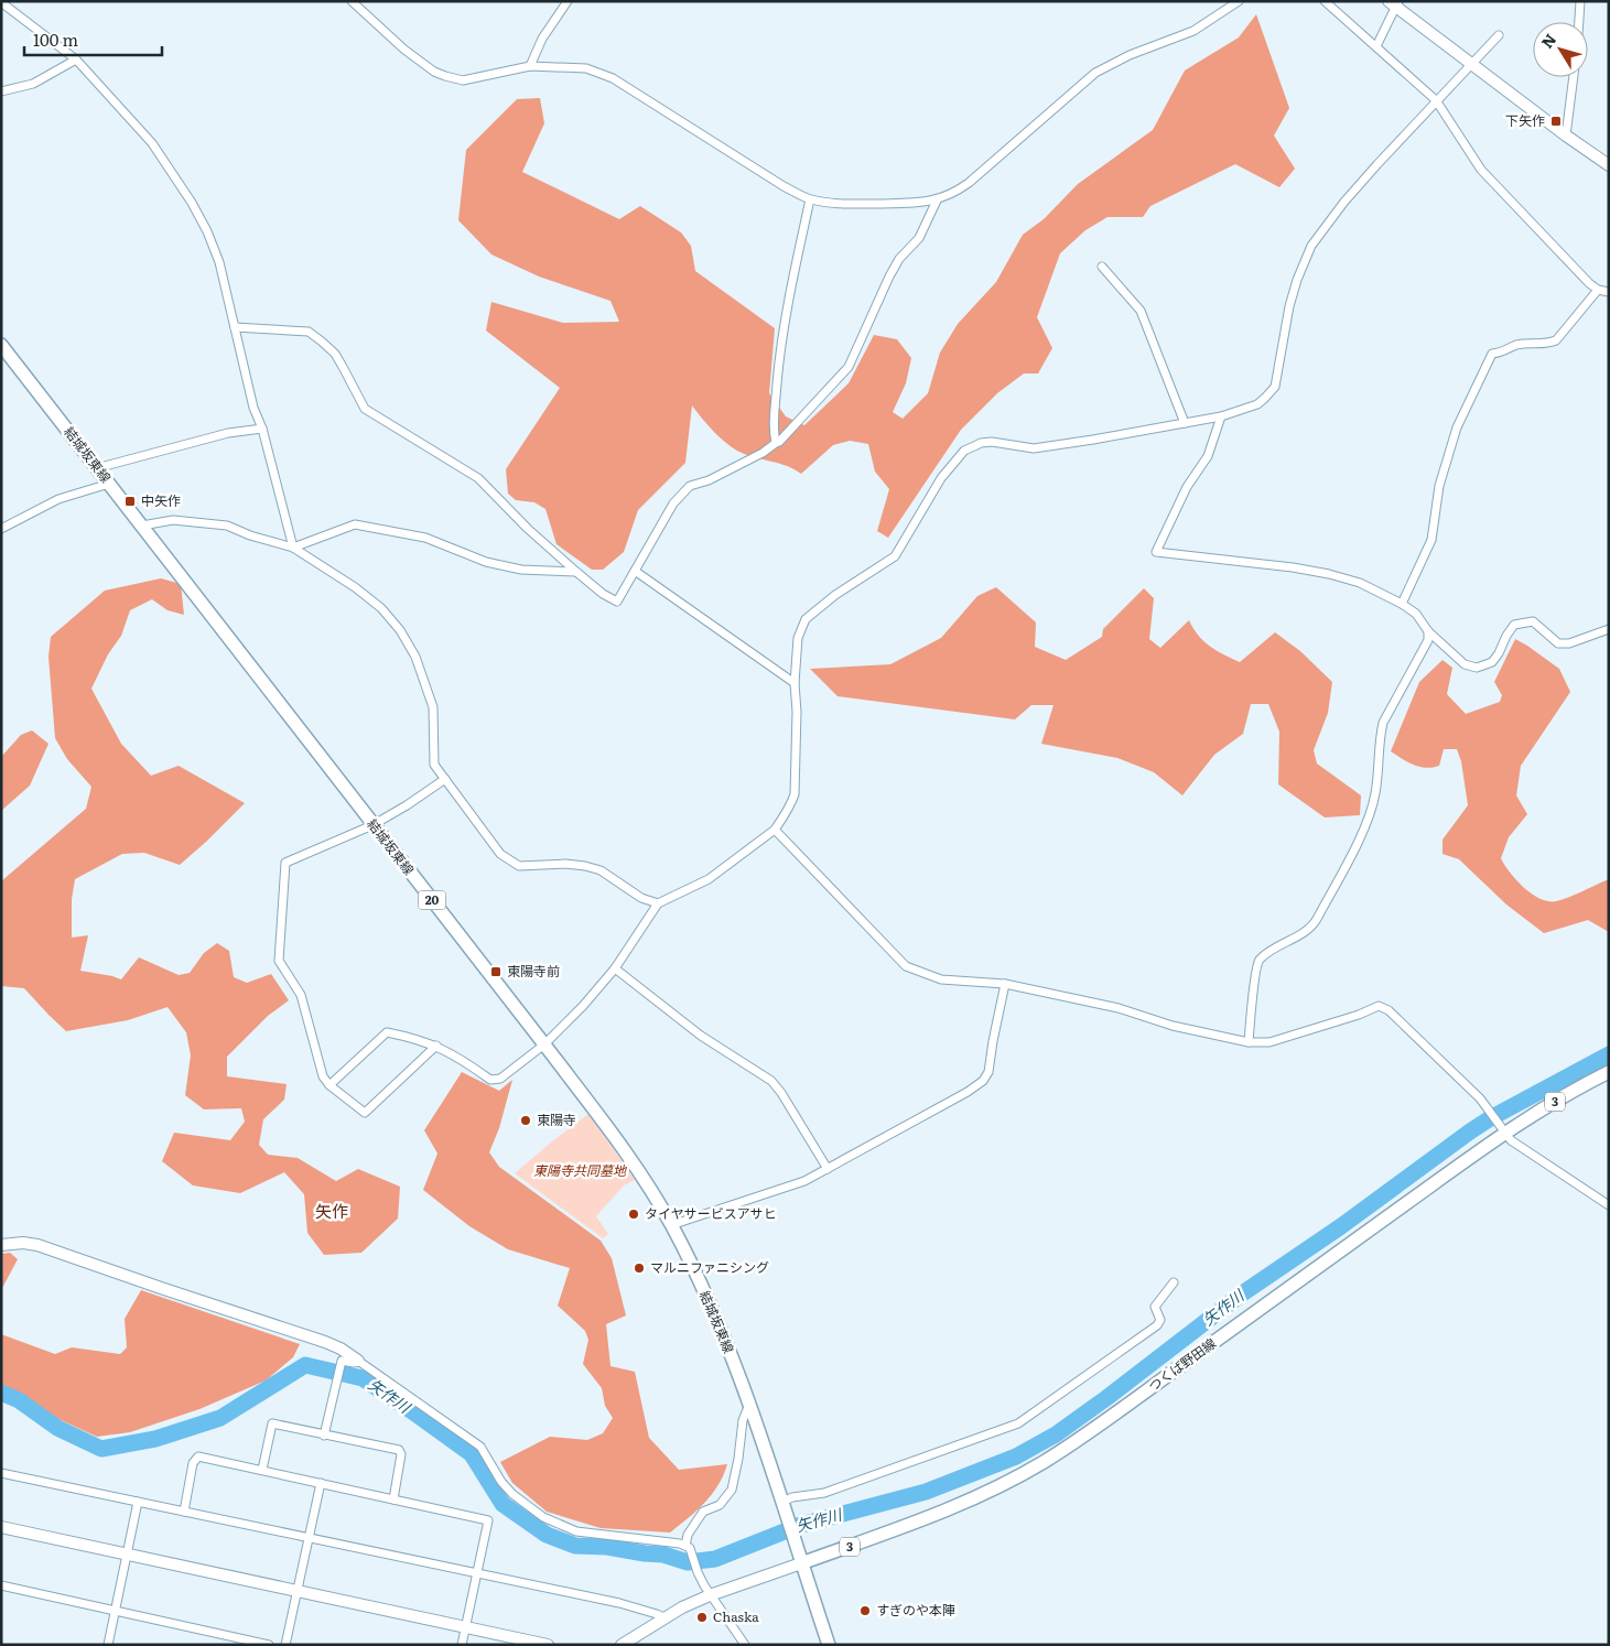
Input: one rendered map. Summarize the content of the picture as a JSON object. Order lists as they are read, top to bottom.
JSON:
{
  "streets": {
    "main road": [
      "結城坂東線",
      "20",
      "3",
      "つくば野田線"
    ]
  },
  "crossings": [
    ["結城坂東線", "つくば野田線"]
  ],
  "districts": ["矢作"],
  "water": ["矢作川"],
  "parks": ["東陽寺共同墓地"],
  "places": {
    "transit": ["下矢作", "中矢作", "東陽寺前"],
    "other": [
      "東陽寺",
      "タイヤサービスアサヒ",
      "マルニファニシング",
      "すぎのや本陣",
      "Chaska"
    ]
  },
  "scale_bar": "100 m",
  "north": "top left"
}
